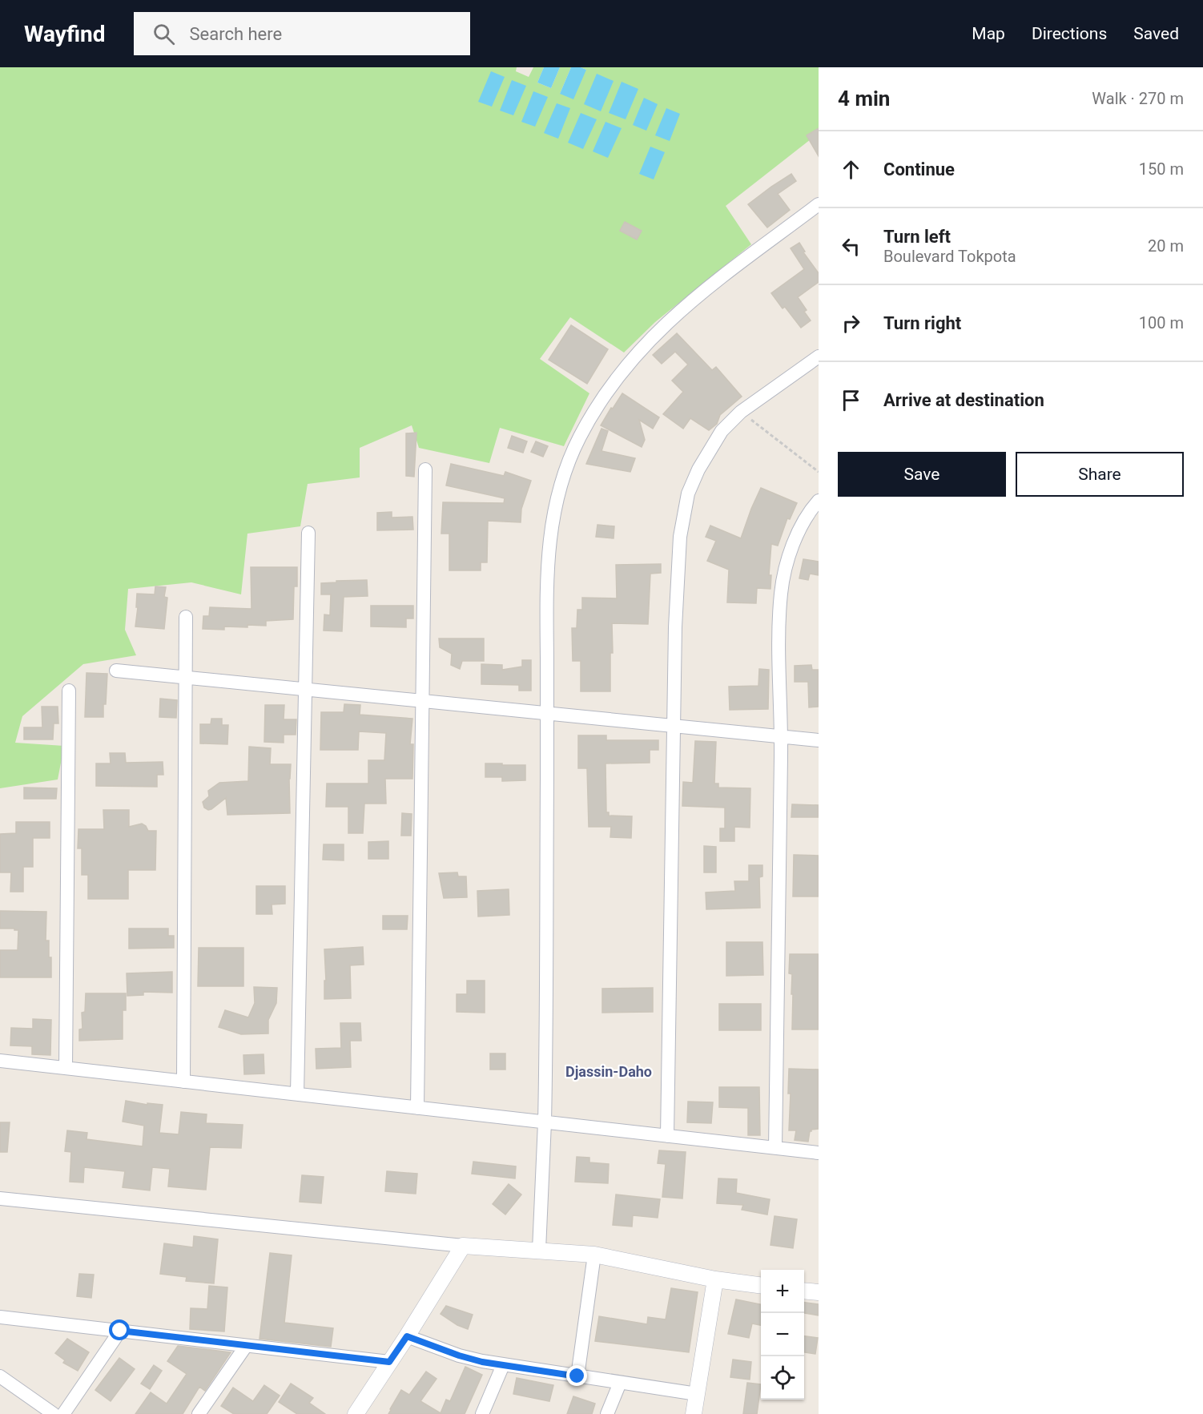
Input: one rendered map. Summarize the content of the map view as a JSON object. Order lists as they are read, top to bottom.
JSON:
{
  "districts": ["Djassin-Daho"],
  "page": {
    "header": "Wayfind",
    "search": "Search here",
    "nav": ["Map", "Directions", "Saved"],
    "heading": ["4 min", "Walk · 270 m"],
    "list": [
      ["Continue", "150 m"],
      ["Turn left", "Boulevard Tokpota", "20 m"],
      ["Turn right", "100 m"],
      "Arrive at destination"
    ],
    "buttons": ["Save", "Share"],
    "map_buttons": ["+", "−"]
  }
}
